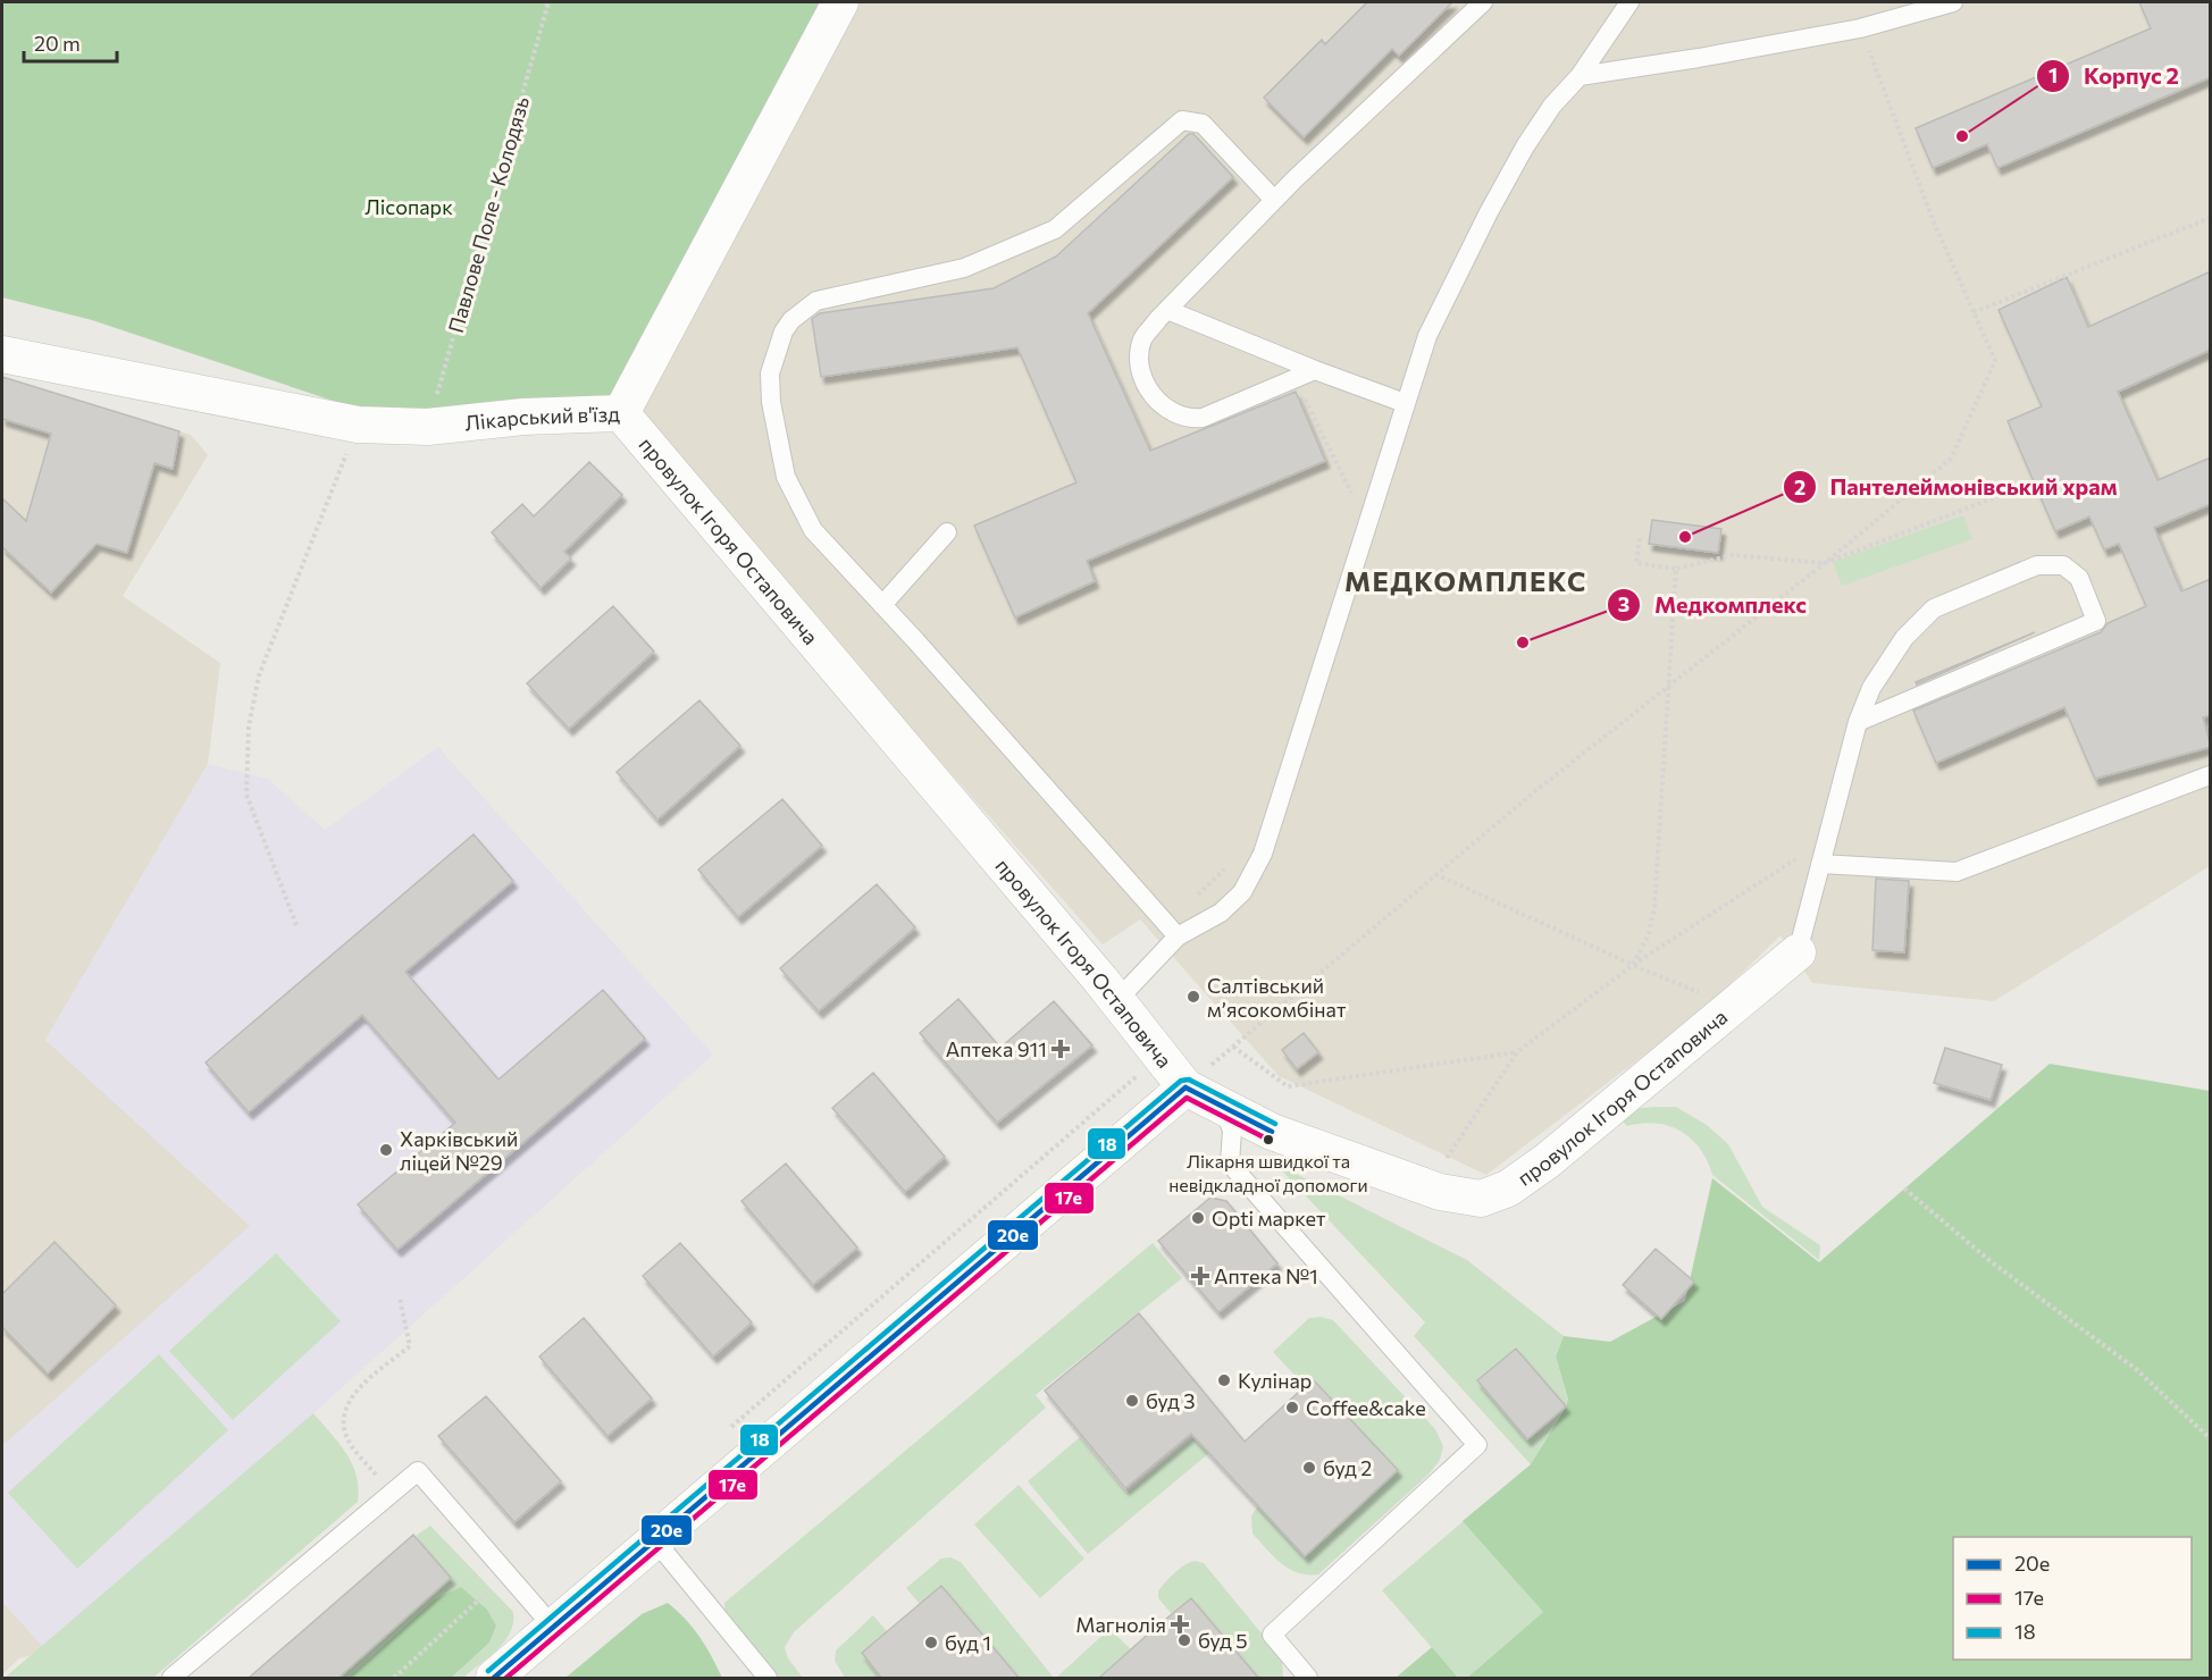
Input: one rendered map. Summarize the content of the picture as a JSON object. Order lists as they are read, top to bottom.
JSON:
{
  "streets": {
    "street": ["Лікарський в'їзд", "провулок Ігоря Остаповича"],
    "path": ["Павлове Поле - Колодязь"]
  },
  "crossings": [
    ["Павлове Поле - Колодязь", "Лікарський в'їзд"],
    ["Лікарський в'їзд", "провулок Ігоря Остаповича"]
  ],
  "districts": ["МЕДКОМПЛЕКС"],
  "parks": ["Лісопарк"],
  "places": {
    "other": [
      "Корпус 2",
      "Пантелеймонівський храм",
      "Медкомплекс",
      "Салтівський мʼясокомбінат",
      "Лікарня швидкої та невідкладної допомоги",
      "Харківський ліцей №29",
      "Opti маркет",
      "Кулінар",
      "буд 3",
      "Coffee&cake",
      "буд 2",
      "буд 5",
      "буд 1"
    ],
    "health": ["Аптека 911", "Аптека №1", "Магнолія"]
  },
  "lines": ["transit line 18", "transit line 20е", "transit line 17е"],
  "legend": ["20е", "17е", "18"],
  "scale_bar": "20 m"
}
